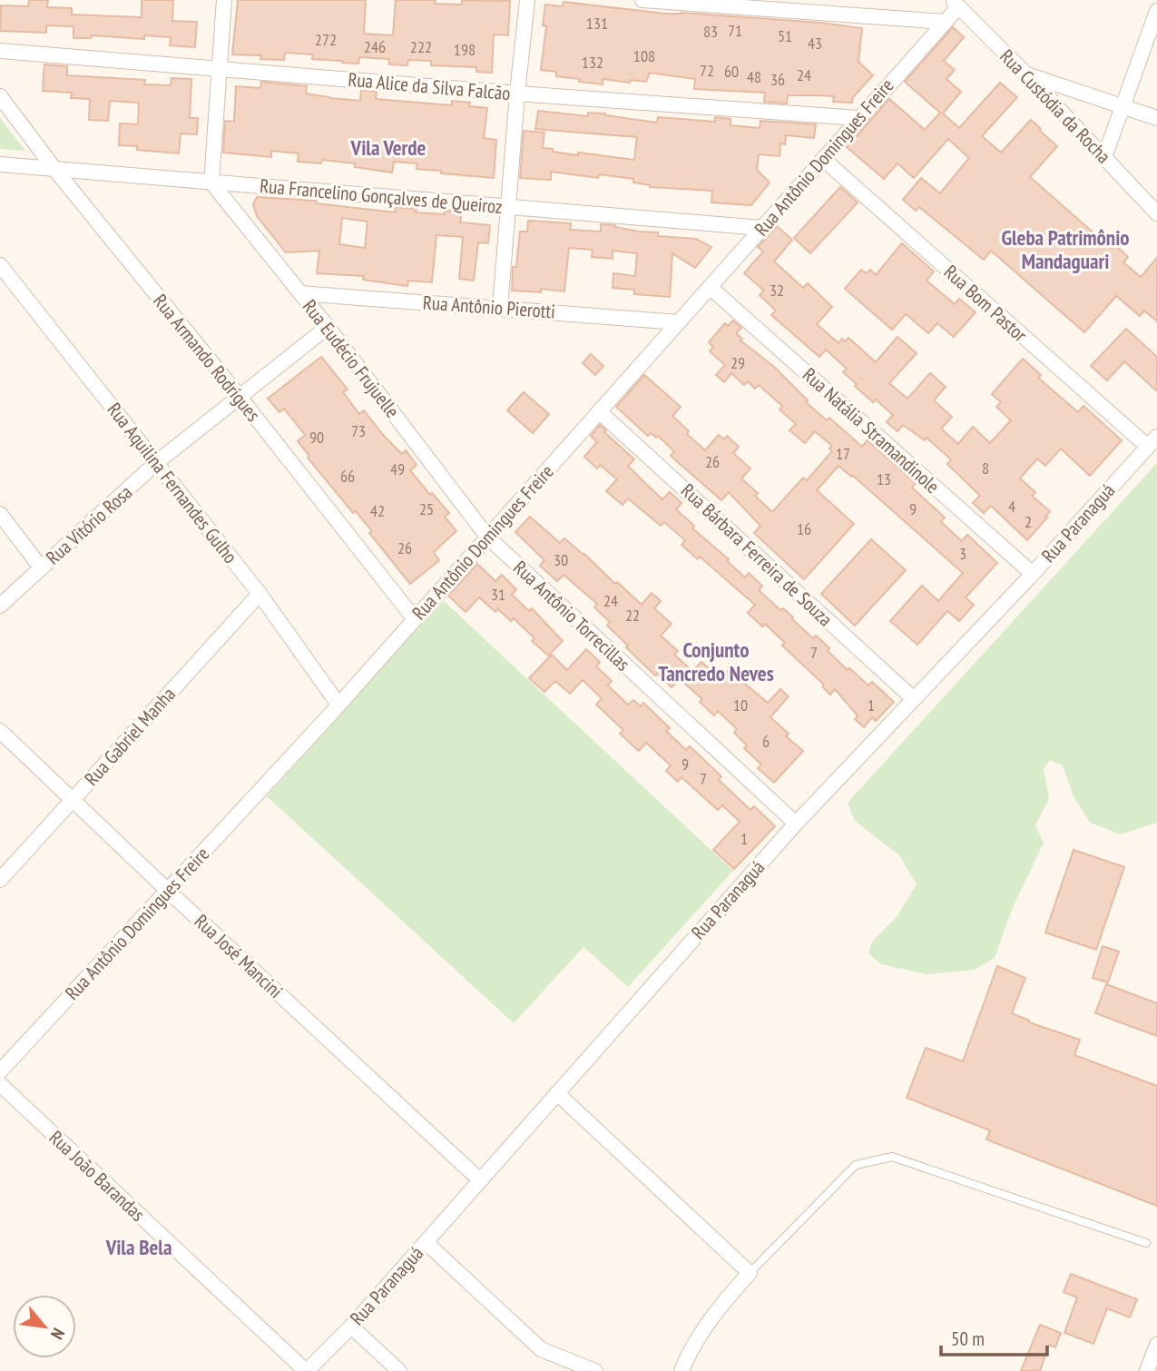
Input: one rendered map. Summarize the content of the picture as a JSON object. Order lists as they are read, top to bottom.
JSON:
{
  "streets": {
    "street": [
      "Rua Alice da Silva Falcão",
      "Rua Custódia da Rocha",
      "Rua Antônio Domingues Freire",
      "Rua Francelino Gonçalves de Queiroz",
      "Rua Bom Pastor",
      "Rua Antônio Pierotti",
      "Rua Armando Rodrigues",
      "Rua Eudécio Frujuelle",
      "Rua Natália Stramandinole",
      "Rua Aquilina Fernandes Gulho",
      "Rua Paranaguá",
      "Rua Vitório Rosa",
      "Rua Bárbara Ferreira de Souza",
      "Rua Antônio Torrecillas",
      "Rua Gabriel Manha",
      "Rua José Mancini",
      "Rua João Barandas"
    ]
  },
  "crossings": [
    ["Rua Alice da Silva Falcão", "Rua Antônio Domingues Freire"],
    ["Rua Custódia da Rocha", "Rua Antônio Domingues Freire"],
    ["Rua Antônio Domingues Freire", "Rua Francelino Gonçalves de Queiroz"],
    ["Rua Antônio Domingues Freire", "Rua Bom Pastor"],
    ["Rua Antônio Domingues Freire", "Rua Antônio Pierotti"],
    ["Rua Antônio Domingues Freire", "Rua Armando Rodrigues"],
    ["Rua Antônio Domingues Freire", "Rua Eudécio Frujuelle"],
    ["Rua Antônio Domingues Freire", "Rua Natália Stramandinole"],
    ["Rua Antônio Domingues Freire", "Rua Aquilina Fernandes Gulho"],
    ["Rua Antônio Domingues Freire", "Rua Bárbara Ferreira de Souza"],
    ["Rua Antônio Domingues Freire", "Rua Antônio Torrecillas"],
    ["Rua Antônio Domingues Freire", "Rua José Mancini"],
    ["Rua Francelino Gonçalves de Queiroz", "Rua Armando Rodrigues"],
    ["Rua Francelino Gonçalves de Queiroz", "Rua Eudécio Frujuelle"],
    ["Rua Bom Pastor", "Rua Paranaguá"],
    ["Rua Antônio Pierotti", "Rua Eudécio Frujuelle"],
    ["Rua Armando Rodrigues", "Rua Vitório Rosa"],
    ["Rua Eudécio Frujuelle", "Rua Vitório Rosa"],
    ["Rua Eudécio Frujuelle", "Rua Antônio Torrecillas"],
    ["Rua Natália Stramandinole", "Rua Paranaguá"],
    ["Rua Aquilina Fernandes Gulho", "Rua Vitório Rosa"],
    ["Rua Aquilina Fernandes Gulho", "Rua Gabriel Manha"],
    ["Rua Paranaguá", "Rua Bárbara Ferreira de Souza"],
    ["Rua Paranaguá", "Rua Antônio Torrecillas"],
    ["Rua Paranaguá", "Rua José Mancini"],
    ["Rua Paranaguá", "Rua João Barandas"],
    ["Rua Gabriel Manha", "Rua José Mancini"]
  ],
  "districts": [
    "Vila Verde",
    "Gleba Patrimônio Mandaguari",
    "Conjunto Tancredo Neves",
    "Vila Bela"
  ],
  "house_numbers": [
    "131",
    "71",
    "83",
    "51",
    "272",
    "43",
    "246",
    "222",
    "198",
    "108",
    "132",
    "72",
    "60",
    "24",
    "48",
    "36",
    "32",
    "29",
    "73",
    "90",
    "17",
    "26",
    "8",
    "49",
    "66",
    "13",
    "4",
    "25",
    "9",
    "42",
    "2",
    "16",
    "26",
    "3",
    "30",
    "31",
    "24",
    "22",
    "7",
    "10",
    "1",
    "6",
    "9",
    "7",
    "1"
  ],
  "scale_bar": "50 m",
  "north": "bottom right"
}
